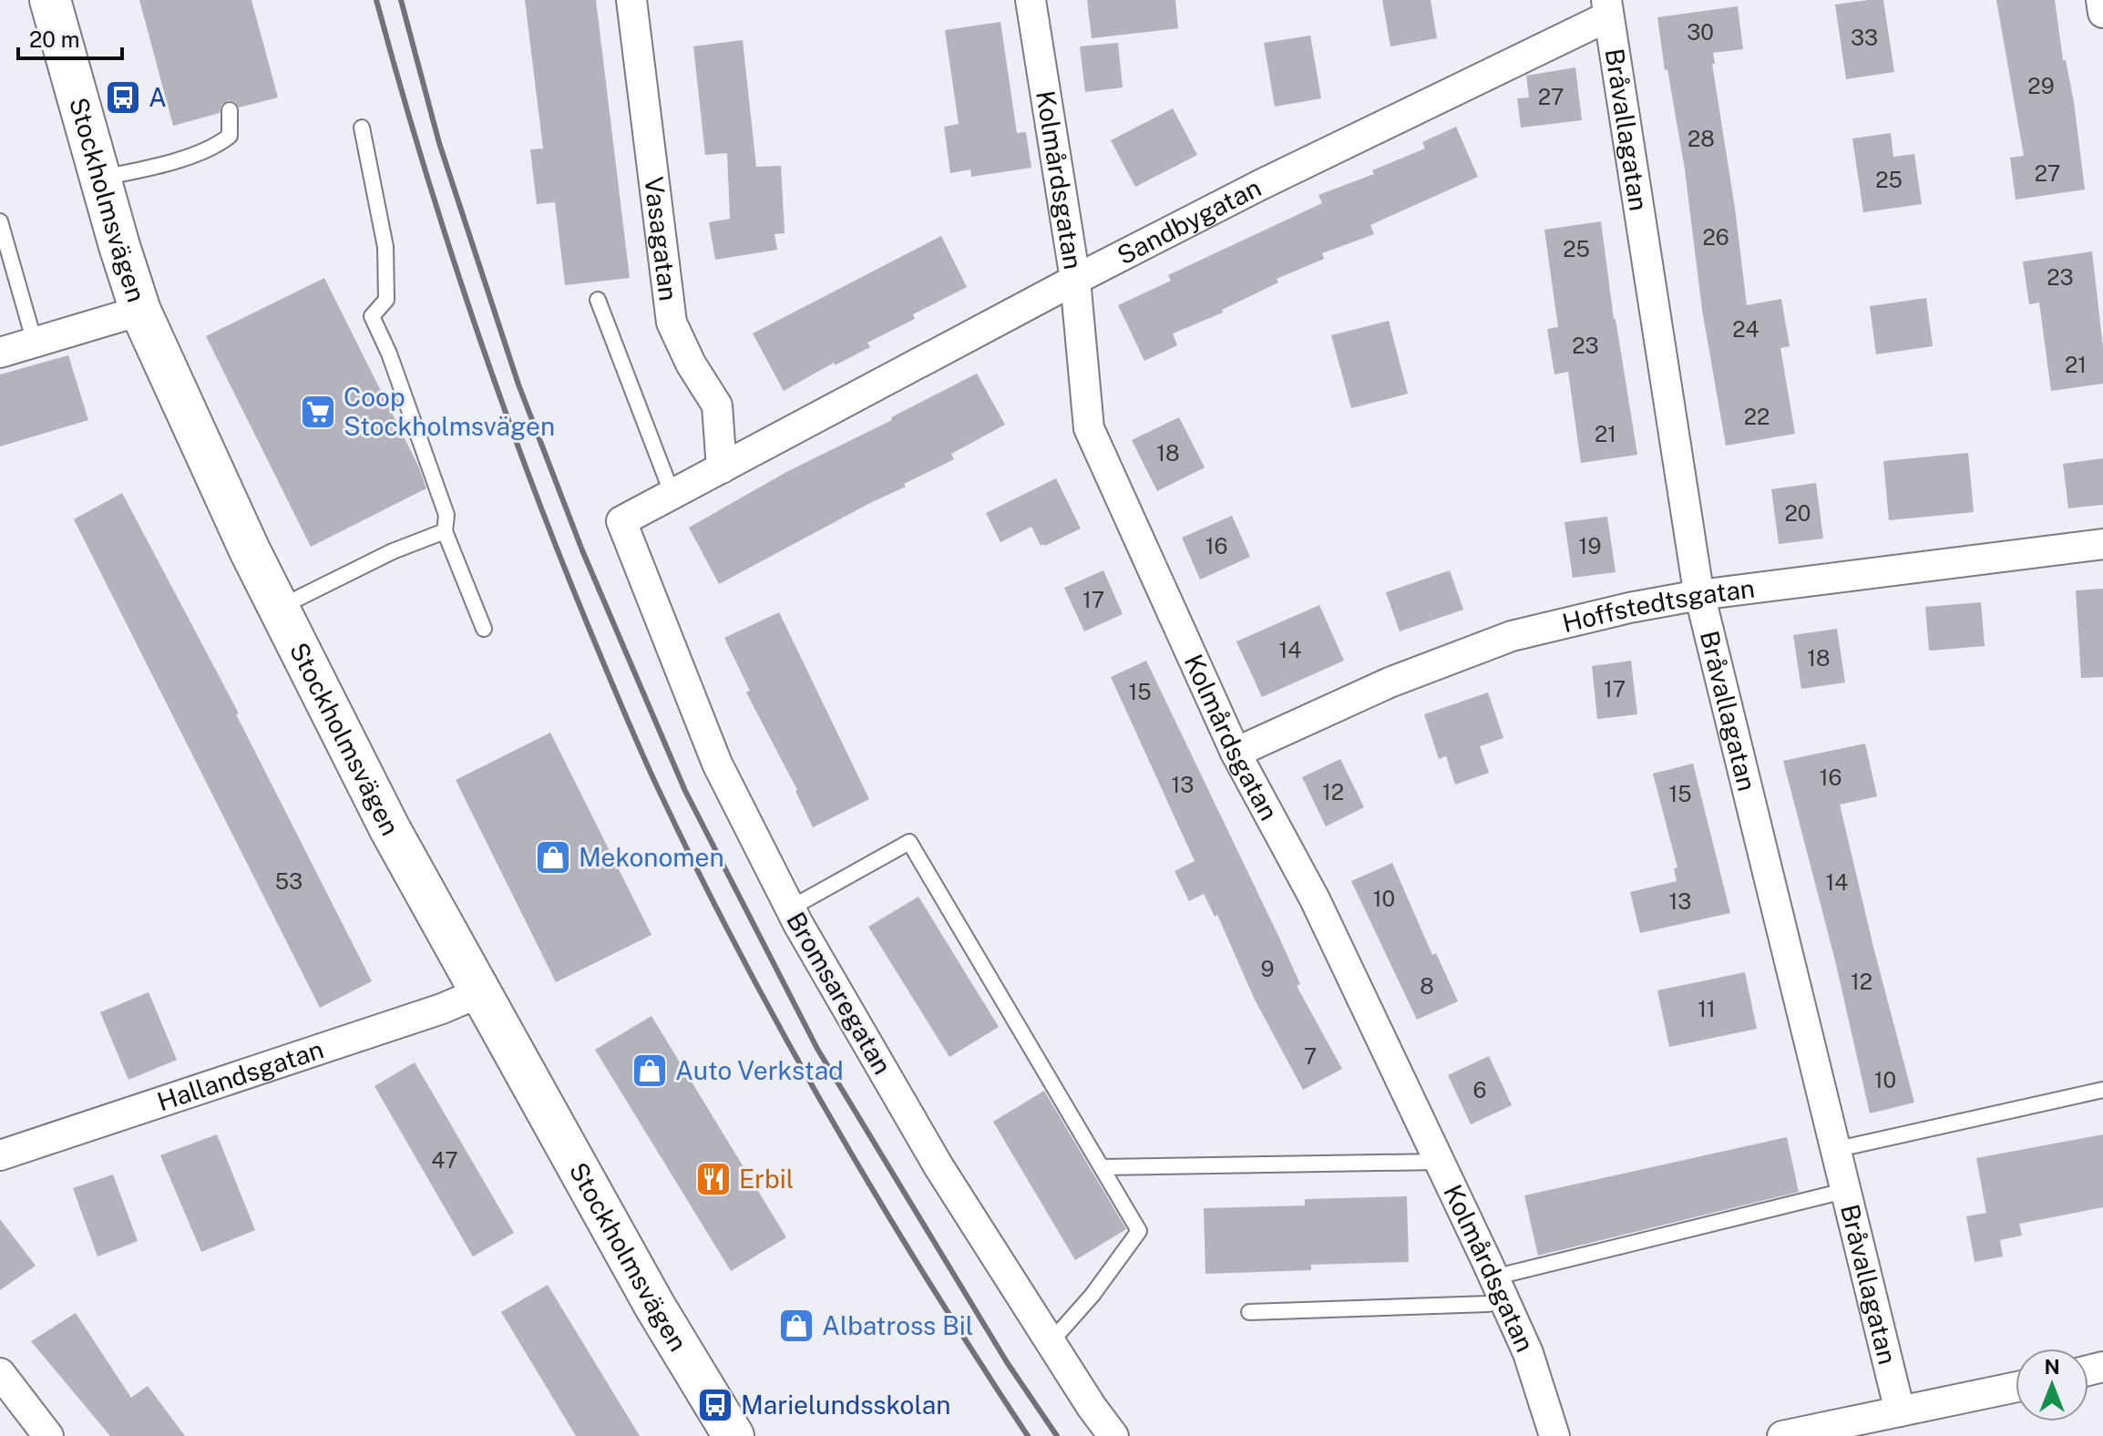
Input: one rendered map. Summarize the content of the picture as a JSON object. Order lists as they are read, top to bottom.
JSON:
{
  "streets": {
    "main road": ["Stockholmsvägen"],
    "street": [
      "Bråvallagatan",
      "Kolmårdsgatan",
      "Sandbygatan",
      "Vasagatan",
      "Hoffstedtsgatan",
      "Bromsaregatan",
      "Hallandsgatan"
    ]
  },
  "crossings": [
    ["Bråvallagatan", "Sandbygatan"],
    ["Bråvallagatan", "Hoffstedtsgatan"],
    ["Kolmårdsgatan", "Sandbygatan"],
    ["Kolmårdsgatan", "Hoffstedtsgatan"],
    ["Stockholmsvägen", "Hallandsgatan"],
    ["Sandbygatan", "Vasagatan"],
    ["Sandbygatan", "Bromsaregatan"]
  ],
  "places": {
    "bus stop": ["A", "Marielundsskolan"],
    "supermarket": ["Coop Stockholmsvägen"],
    "shop": ["Mekonomen", "Auto Verkstad", "Albatross Bil"],
    "restaurant": ["Erbil"]
  },
  "house_numbers": [
    "30",
    "33",
    "29",
    "27",
    "28",
    "27",
    "25",
    "26",
    "25",
    "23",
    "24",
    "23",
    "21",
    "22",
    "21",
    "18",
    "20",
    "16",
    "19",
    "17",
    "14",
    "18",
    "17",
    "15",
    "16",
    "13",
    "12",
    "15",
    "53",
    "14",
    "10",
    "13",
    "9",
    "12",
    "8",
    "11",
    "7",
    "10",
    "6",
    "47"
  ],
  "scale_bar": "20 m",
  "north": "top"
}
